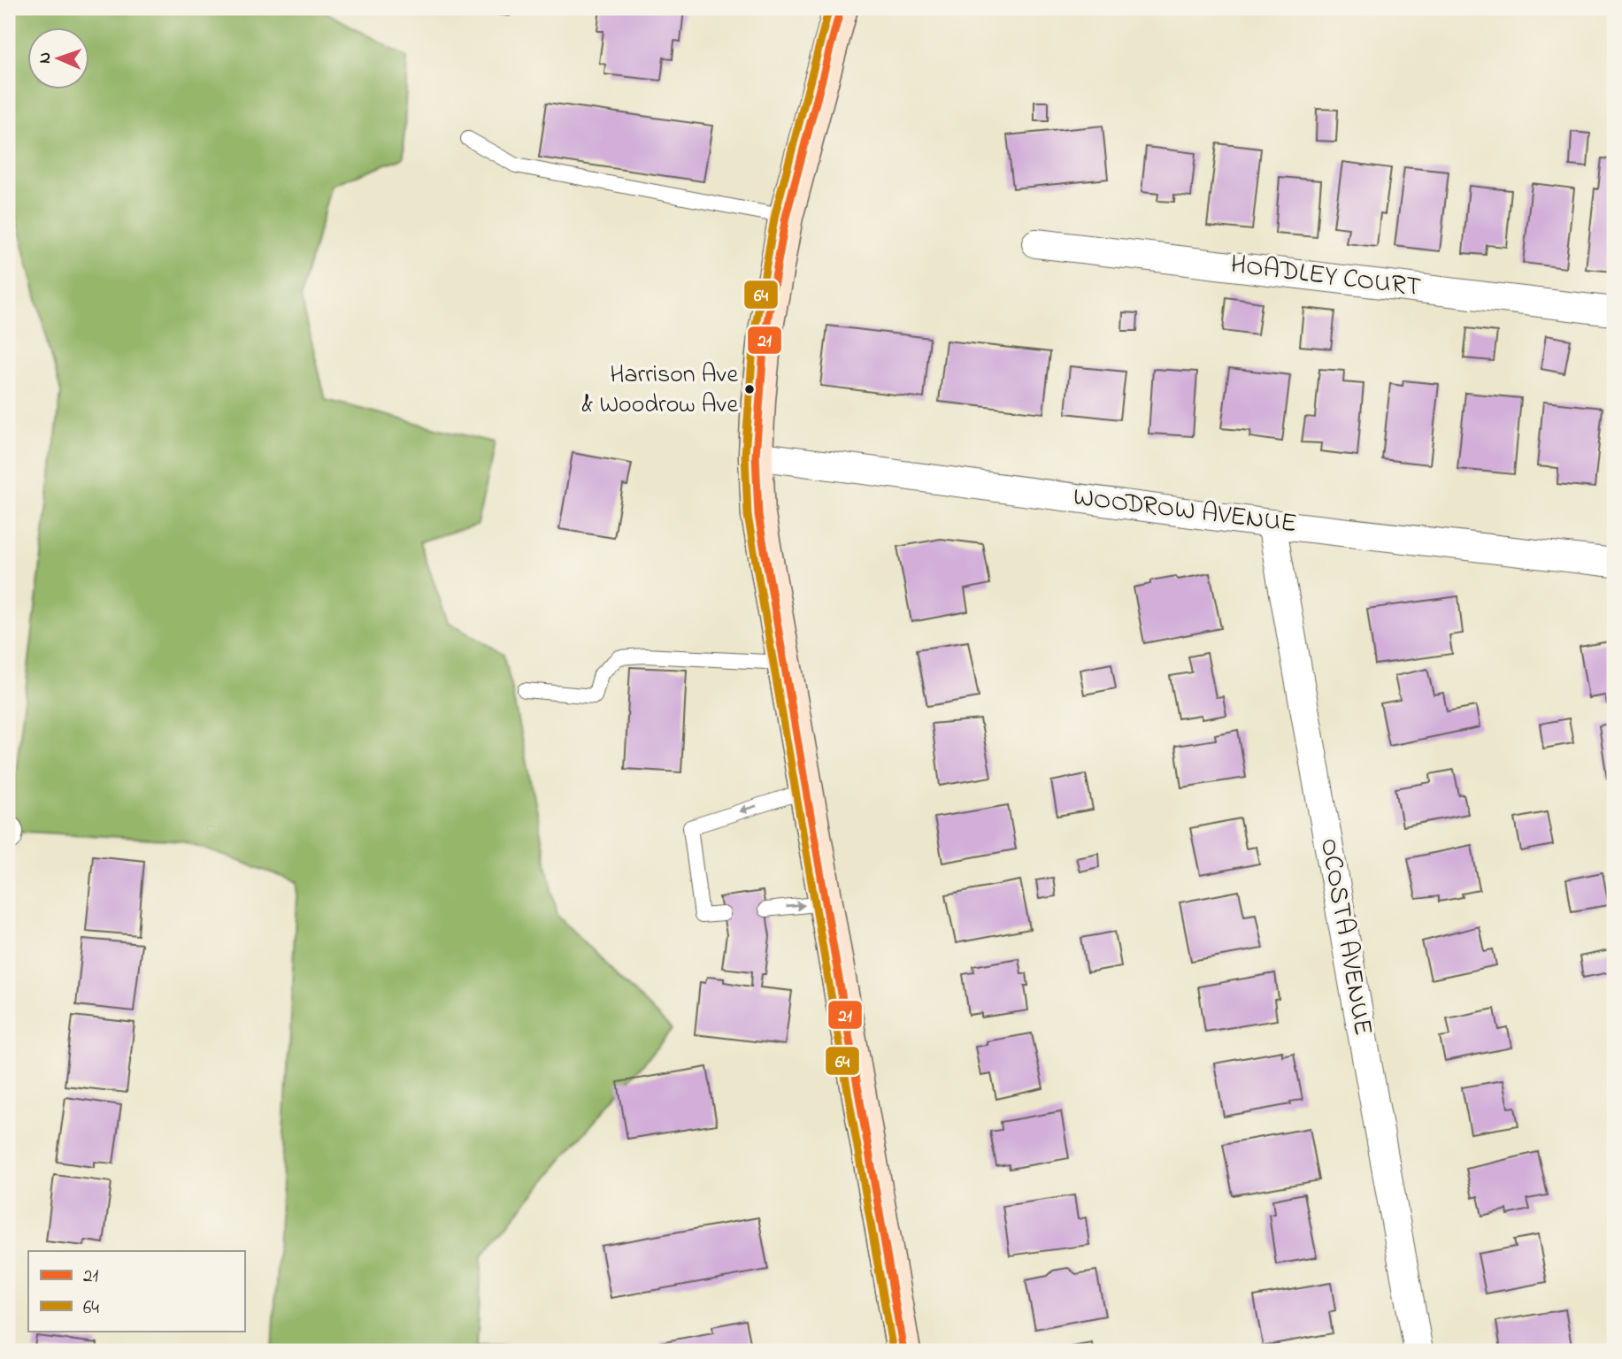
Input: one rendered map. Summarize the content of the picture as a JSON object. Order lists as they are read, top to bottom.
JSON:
{
  "streets": {
    "street": ["HOADLEY COURT", "WOODROW AVENUE", "OCOSTA AVENUE"]
  },
  "crossings": [
    ["WOODROW AVENUE", "OCOSTA AVENUE"]
  ],
  "places": ["Harrison Ave & Woodrow Ave"],
  "lines": ["transit line 21", "transit line 64"],
  "legend": ["21", "64"],
  "north": "left"
}
